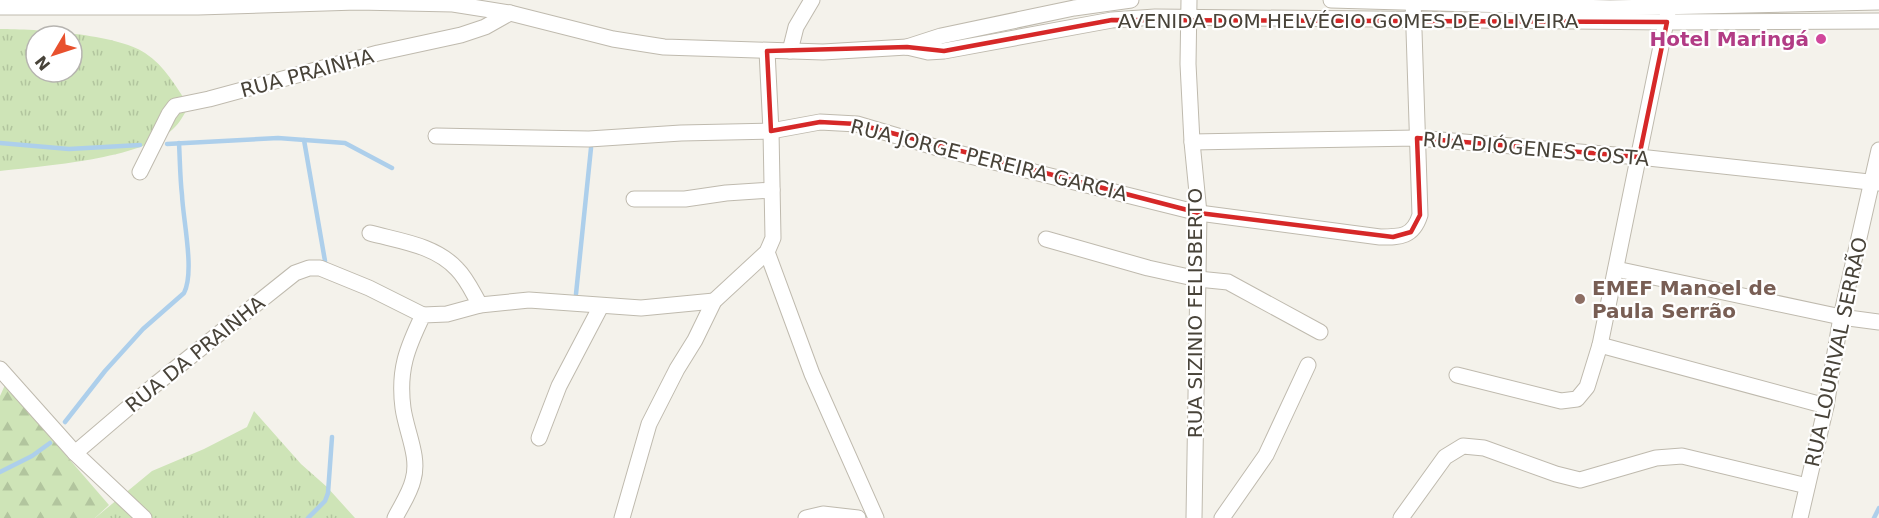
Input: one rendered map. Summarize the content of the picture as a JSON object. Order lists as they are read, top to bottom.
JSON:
{
  "streets": {
    "street": [
      "AVENIDA DOM HELVÉCIO GOMES DE OLIVEIRA",
      "RUA PRAINHA",
      "RUA DIÓGENES COSTA",
      "RUA JORGE PEREIRA GARCIA",
      "RUA SIZINIO FELISBERTO",
      "RUA LOURIVAL SERRÃO",
      "RUA DA PRAINHA"
    ]
  },
  "crossings": [
    ["AVENIDA DOM HELVÉCIO GOMES DE OLIVEIRA", "RUA SIZINIO FELISBERTO"],
    ["RUA DIÓGENES COSTA", "RUA JORGE PEREIRA GARCIA"],
    ["RUA DIÓGENES COSTA", "RUA SIZINIO FELISBERTO"],
    ["RUA DIÓGENES COSTA", "RUA LOURIVAL SERRÃO"],
    ["RUA JORGE PEREIRA GARCIA", "RUA SIZINIO FELISBERTO"]
  ],
  "places": ["Hotel Maringá", "EMEF Manoel de Paula Serrão"],
  "north": "bottom left"
}
